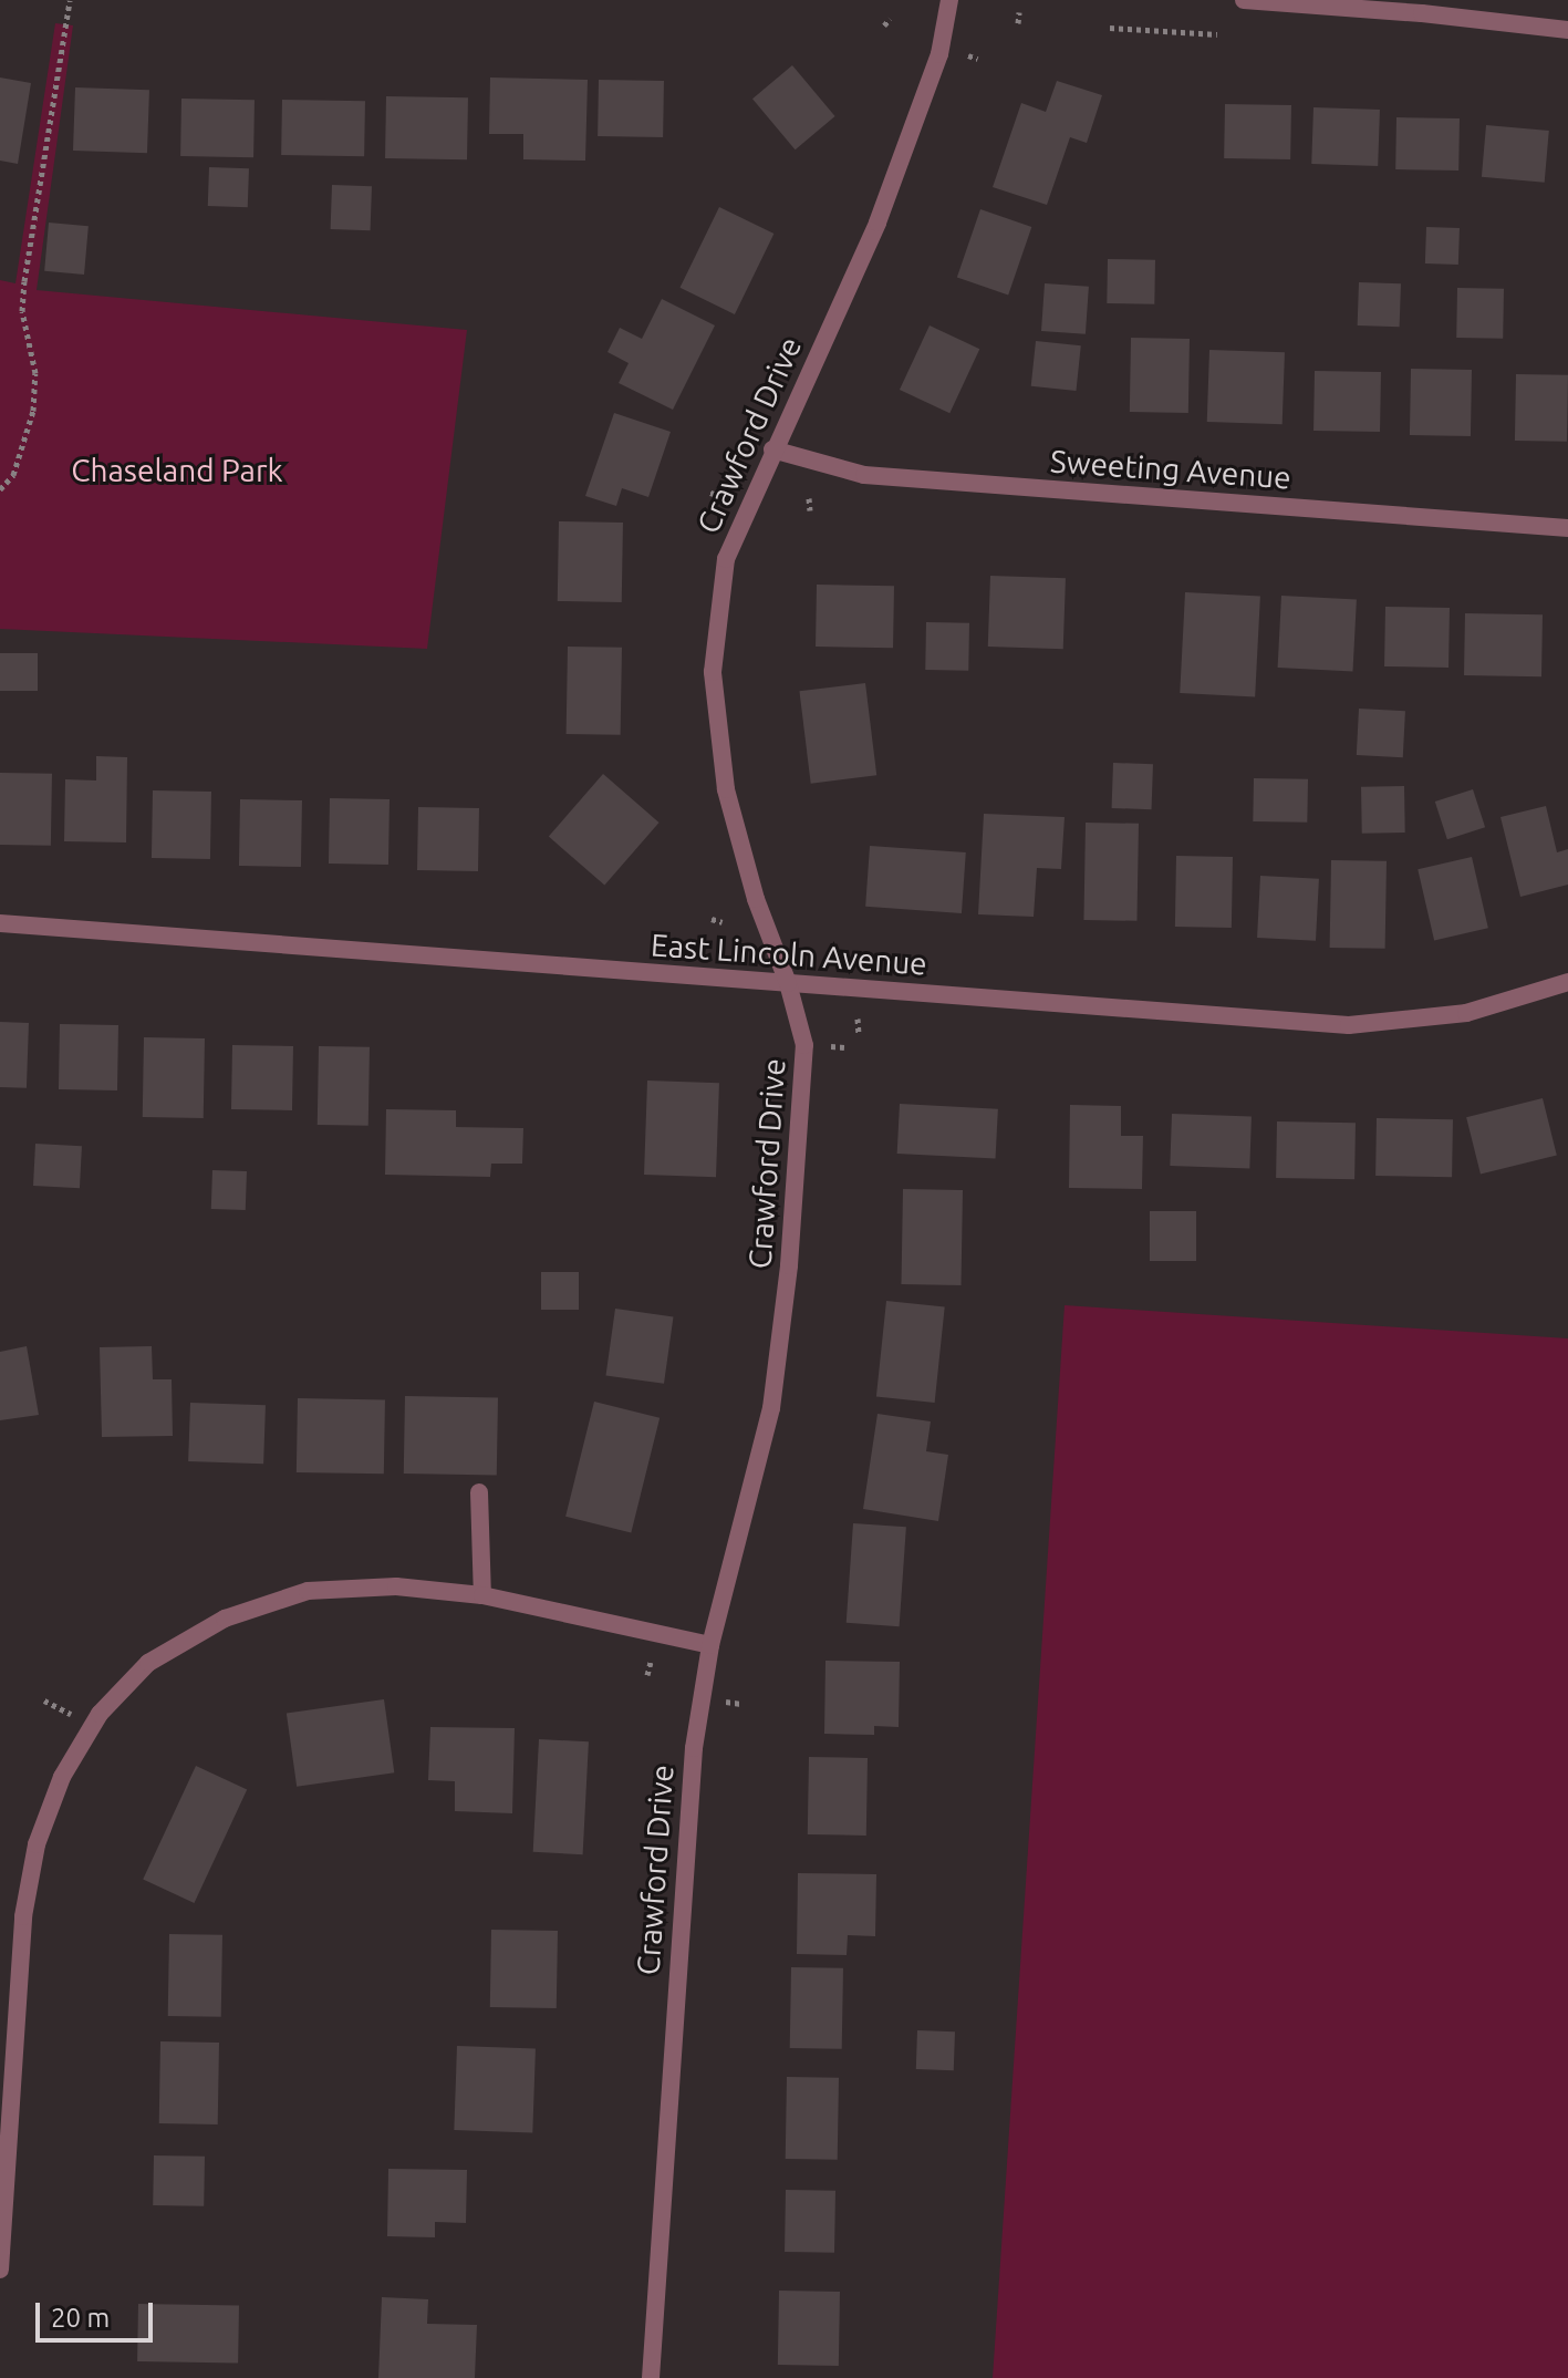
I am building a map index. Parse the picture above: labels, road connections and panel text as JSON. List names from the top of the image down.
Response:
{
  "streets": {
    "street": ["Crawford Drive", "Sweeting Avenue", "East Lincoln Avenue"]
  },
  "crossings": [
    ["Crawford Drive", "Sweeting Avenue"],
    ["Crawford Drive", "East Lincoln Avenue"]
  ],
  "parks": ["Chaseland Park"],
  "scale_bar": "20 m"
}
